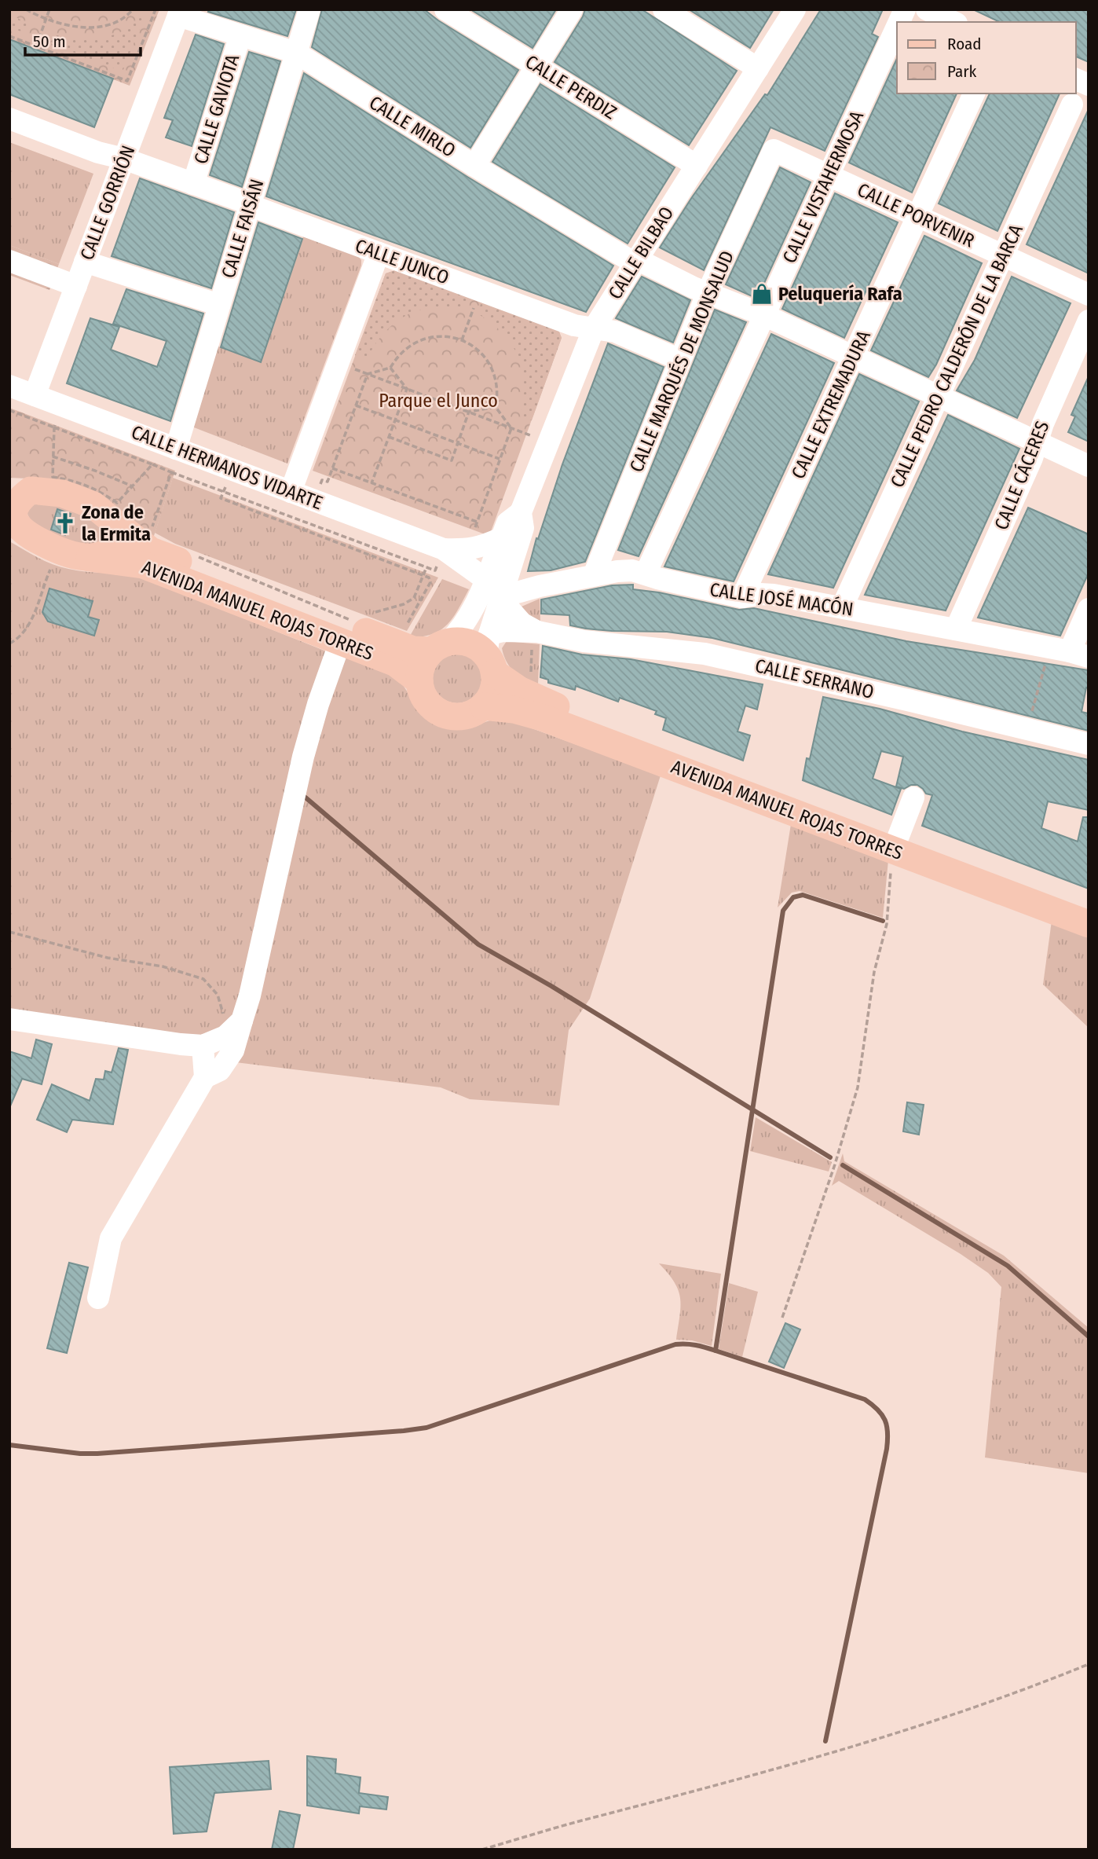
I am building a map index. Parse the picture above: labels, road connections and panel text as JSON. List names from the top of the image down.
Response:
{
  "streets": {
    "main road": ["AVENIDA MANUEL ROJAS TORRES"],
    "street": [
      "CALLE PERDIZ",
      "CALLE GAVIOTA",
      "CALLE MIRLO",
      "CALLE VISTAHERMOSA",
      "CALLE GORRIÓN",
      "CALLE PORVENIR",
      "CALLE FAISÁN",
      "CALLE BILBAO",
      "CALLE JUNCO",
      "CALLE PEDRO CALDERÓN DE LA BARCA",
      "CALLE MARQUÉS DE MONSALUD",
      "CALLE EXTREMADURA",
      "CALLE HERMANOS VIDARTE",
      "CALLE CÁCERES",
      "CALLE JOSÉ MACÓN",
      "CALLE SERRANO"
    ]
  },
  "crossings": [
    ["CALLE PERDIZ", "CALLE BILBAO"],
    ["CALLE GAVIOTA", "CALLE MIRLO"],
    ["CALLE GAVIOTA", "CALLE JUNCO"],
    ["CALLE MIRLO", "CALLE VISTAHERMOSA"],
    ["CALLE MIRLO", "CALLE GORRIÓN"],
    ["CALLE MIRLO", "CALLE FAISÁN"],
    ["CALLE MIRLO", "CALLE BILBAO"],
    ["CALLE MIRLO", "CALLE PEDRO CALDERÓN DE LA BARCA"],
    ["CALLE MIRLO", "CALLE MARQUÉS DE MONSALUD"],
    ["CALLE MIRLO", "CALLE EXTREMADURA"],
    ["CALLE MIRLO", "CALLE CÁCERES"],
    ["CALLE VISTAHERMOSA", "CALLE PORVENIR"],
    ["CALLE VISTAHERMOSA", "CALLE JOSÉ MACÓN"],
    ["CALLE GORRIÓN", "CALLE JUNCO"],
    ["CALLE GORRIÓN", "CALLE HERMANOS VIDARTE"],
    ["CALLE PORVENIR", "CALLE PEDRO CALDERÓN DE LA BARCA"],
    ["CALLE PORVENIR", "CALLE MARQUÉS DE MONSALUD"],
    ["CALLE PORVENIR", "CALLE EXTREMADURA"],
    ["CALLE FAISÁN", "CALLE JUNCO"],
    ["CALLE FAISÁN", "CALLE HERMANOS VIDARTE"],
    ["CALLE BILBAO", "CALLE JUNCO"],
    ["CALLE BILBAO", "CALLE HERMANOS VIDARTE"],
    ["CALLE BILBAO", "CALLE JOSÉ MACÓN"],
    ["CALLE BILBAO", "AVENIDA MANUEL ROJAS TORRES"],
    ["CALLE BILBAO", "CALLE SERRANO"],
    ["CALLE JUNCO", "CALLE MARQUÉS DE MONSALUD"],
    ["CALLE PEDRO CALDERÓN DE LA BARCA", "CALLE JOSÉ MACÓN"],
    ["CALLE MARQUÉS DE MONSALUD", "CALLE JOSÉ MACÓN"],
    ["CALLE EXTREMADURA", "CALLE JOSÉ MACÓN"],
    ["CALLE HERMANOS VIDARTE", "CALLE JOSÉ MACÓN"],
    ["CALLE CÁCERES", "CALLE JOSÉ MACÓN"],
    ["CALLE JOSÉ MACÓN", "CALLE SERRANO"],
    ["AVENIDA MANUEL ROJAS TORRES", "CALLE SERRANO"]
  ],
  "parks": ["Parque el Junco"],
  "places": {
    "shop": ["Peluquería Rafa"],
    "church": ["Zona de la Ermita"]
  },
  "legend": ["Road", "Park"],
  "scale_bar": "50 m"
}
